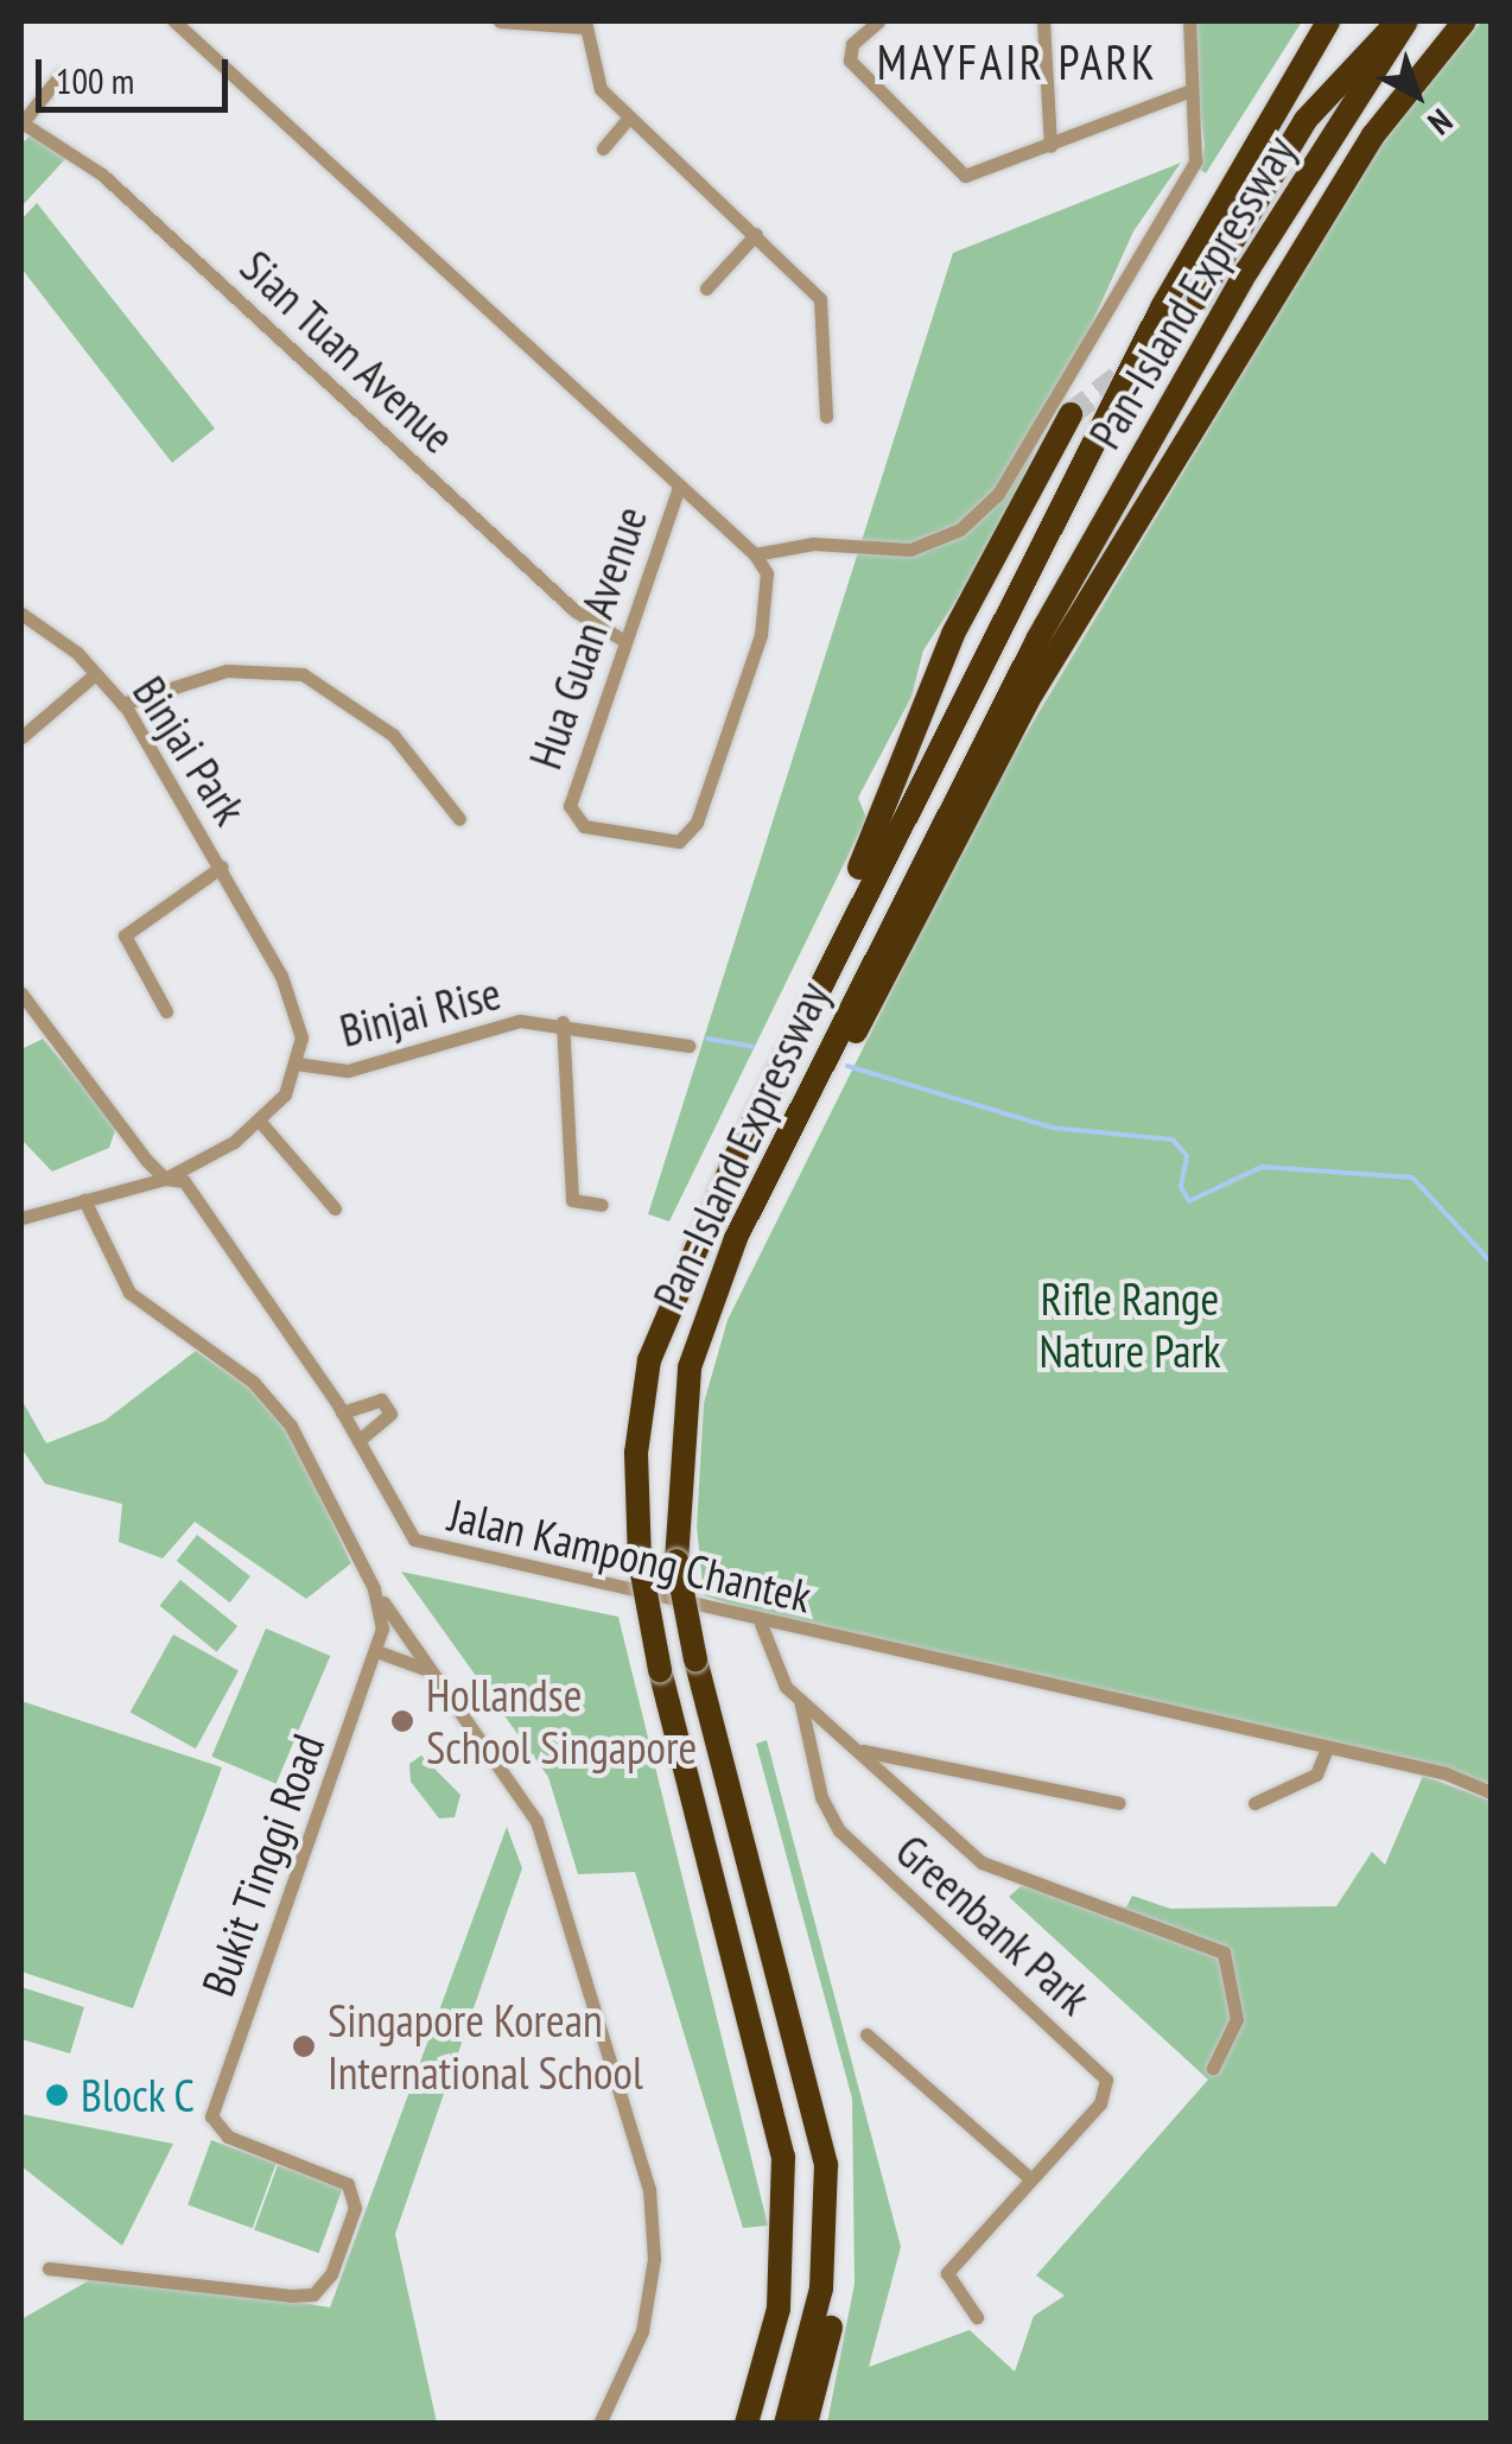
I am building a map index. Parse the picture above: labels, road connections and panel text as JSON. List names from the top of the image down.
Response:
{
  "streets": {
    "highway": ["Pan-Island Expressway"],
    "street": [
      "Sian Tuan Avenue",
      "Hua Guan Avenue",
      "Binjai Park",
      "Binjai Rise",
      "Jalan Kampong Chantek",
      "Bukit Tinggi Road",
      "Greenbank Park"
    ]
  },
  "crossings": [
    ["Sian Tuan Avenue", "Hua Guan Avenue"],
    ["Binjai Park", "Binjai Rise"]
  ],
  "districts": ["MAYFAIR PARK"],
  "parks": ["Rifle Range Nature Park"],
  "places": ["Hollandse School Singapore", "Singapore Korean International School", "Block C"],
  "scale_bar": "100 m",
  "north": "bottom right"
}
